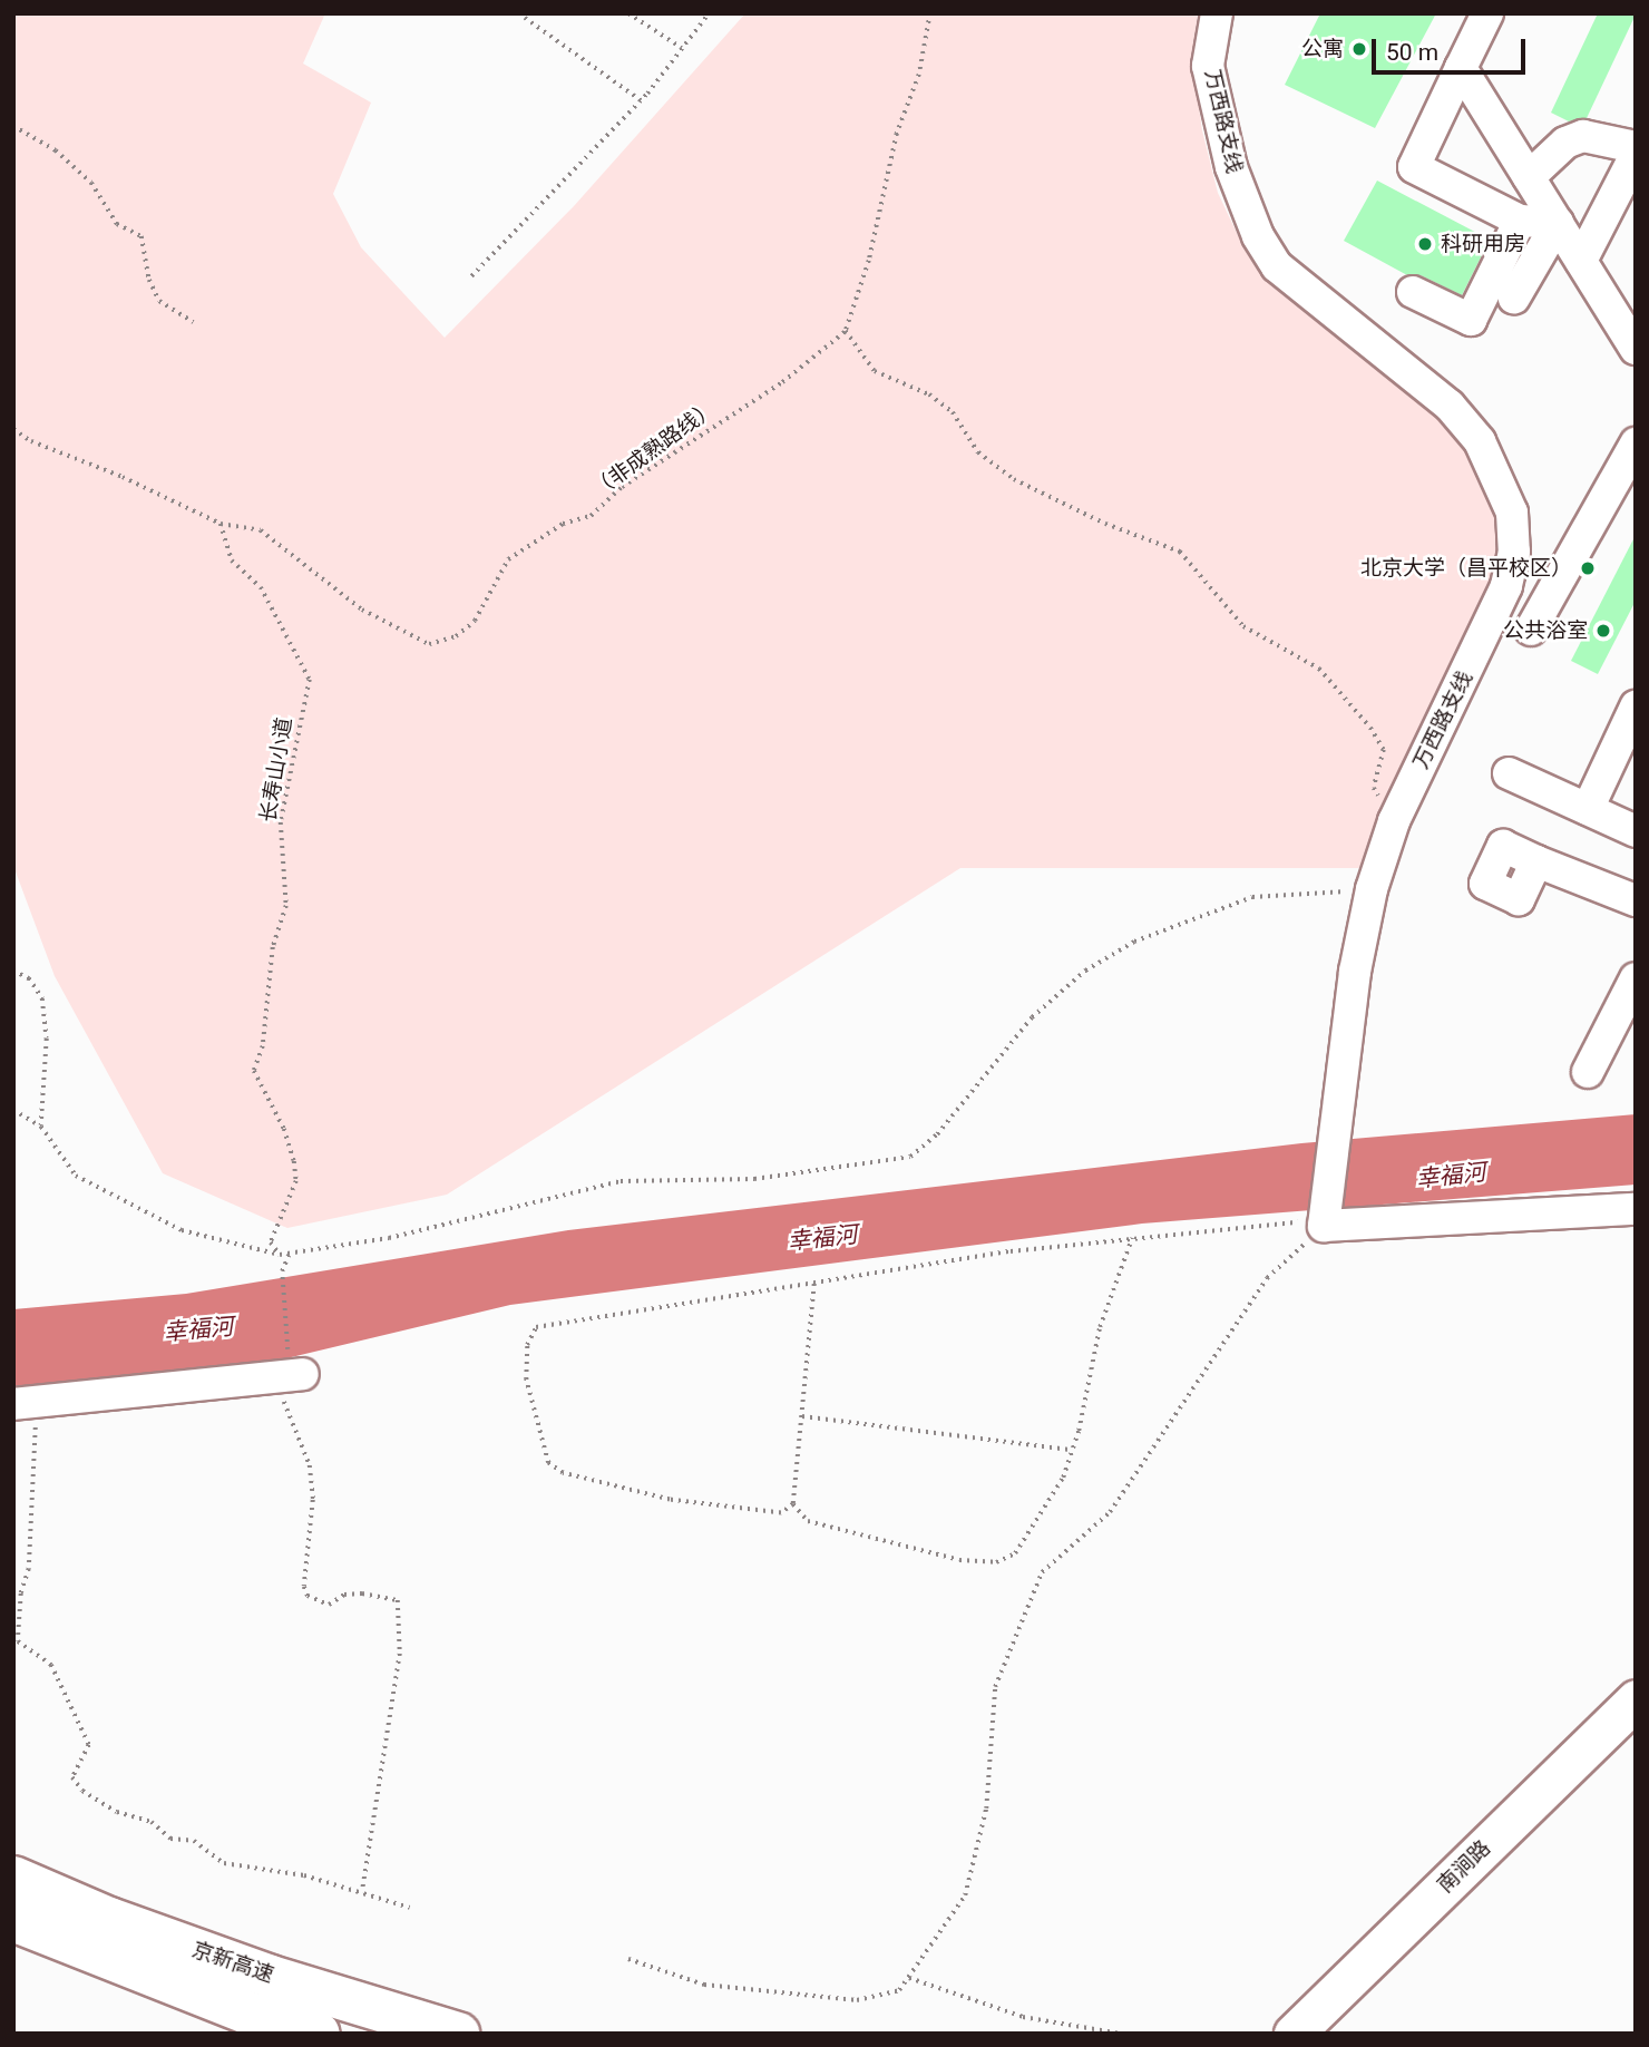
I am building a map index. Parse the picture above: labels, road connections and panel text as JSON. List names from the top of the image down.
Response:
{
  "streets": {
    "highway": ["京新高速"],
    "main road": ["南涧路"],
    "street": ["万西路支线"],
    "path": ["（非成熟路线）", "长寿山小道"]
  },
  "crossings": [
    ["（非成熟路线）", "长寿山小道"]
  ],
  "water": ["幸福河"],
  "places": [
    "公寓",
    "科研用房",
    "北京大学（昌平校区）",
    "公共浴室"
  ],
  "scale_bar": "50 m"
}
